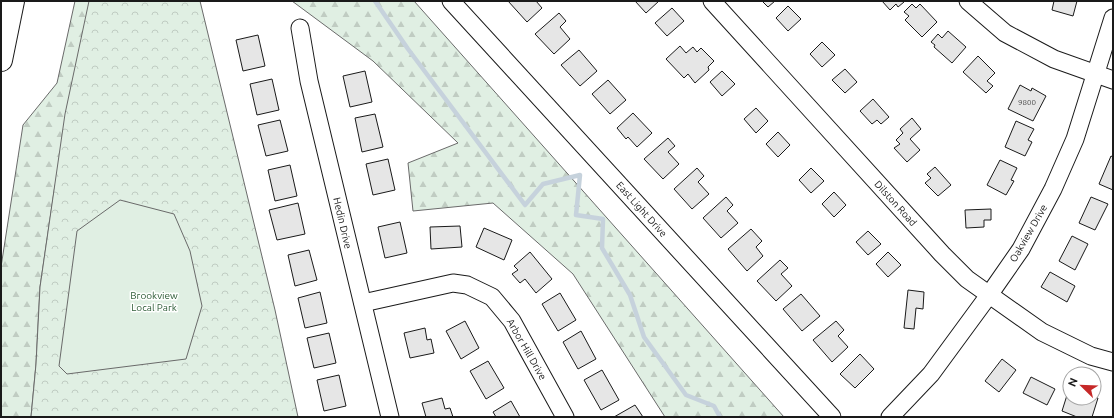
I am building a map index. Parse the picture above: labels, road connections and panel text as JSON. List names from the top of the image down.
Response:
{
  "streets": {
    "street": [
      "Dilston Road",
      "East Light Drive",
      "Hedin Drive",
      "Oakview Drive",
      "Arbor Hill Drive"
    ]
  },
  "crossings": [
    ["Dilston Road", "Oakview Drive"],
    ["Hedin Drive", "Arbor Hill Drive"]
  ],
  "parks": ["Brookview Local Park"],
  "house_numbers": ["9800"],
  "north": "top left"
}
